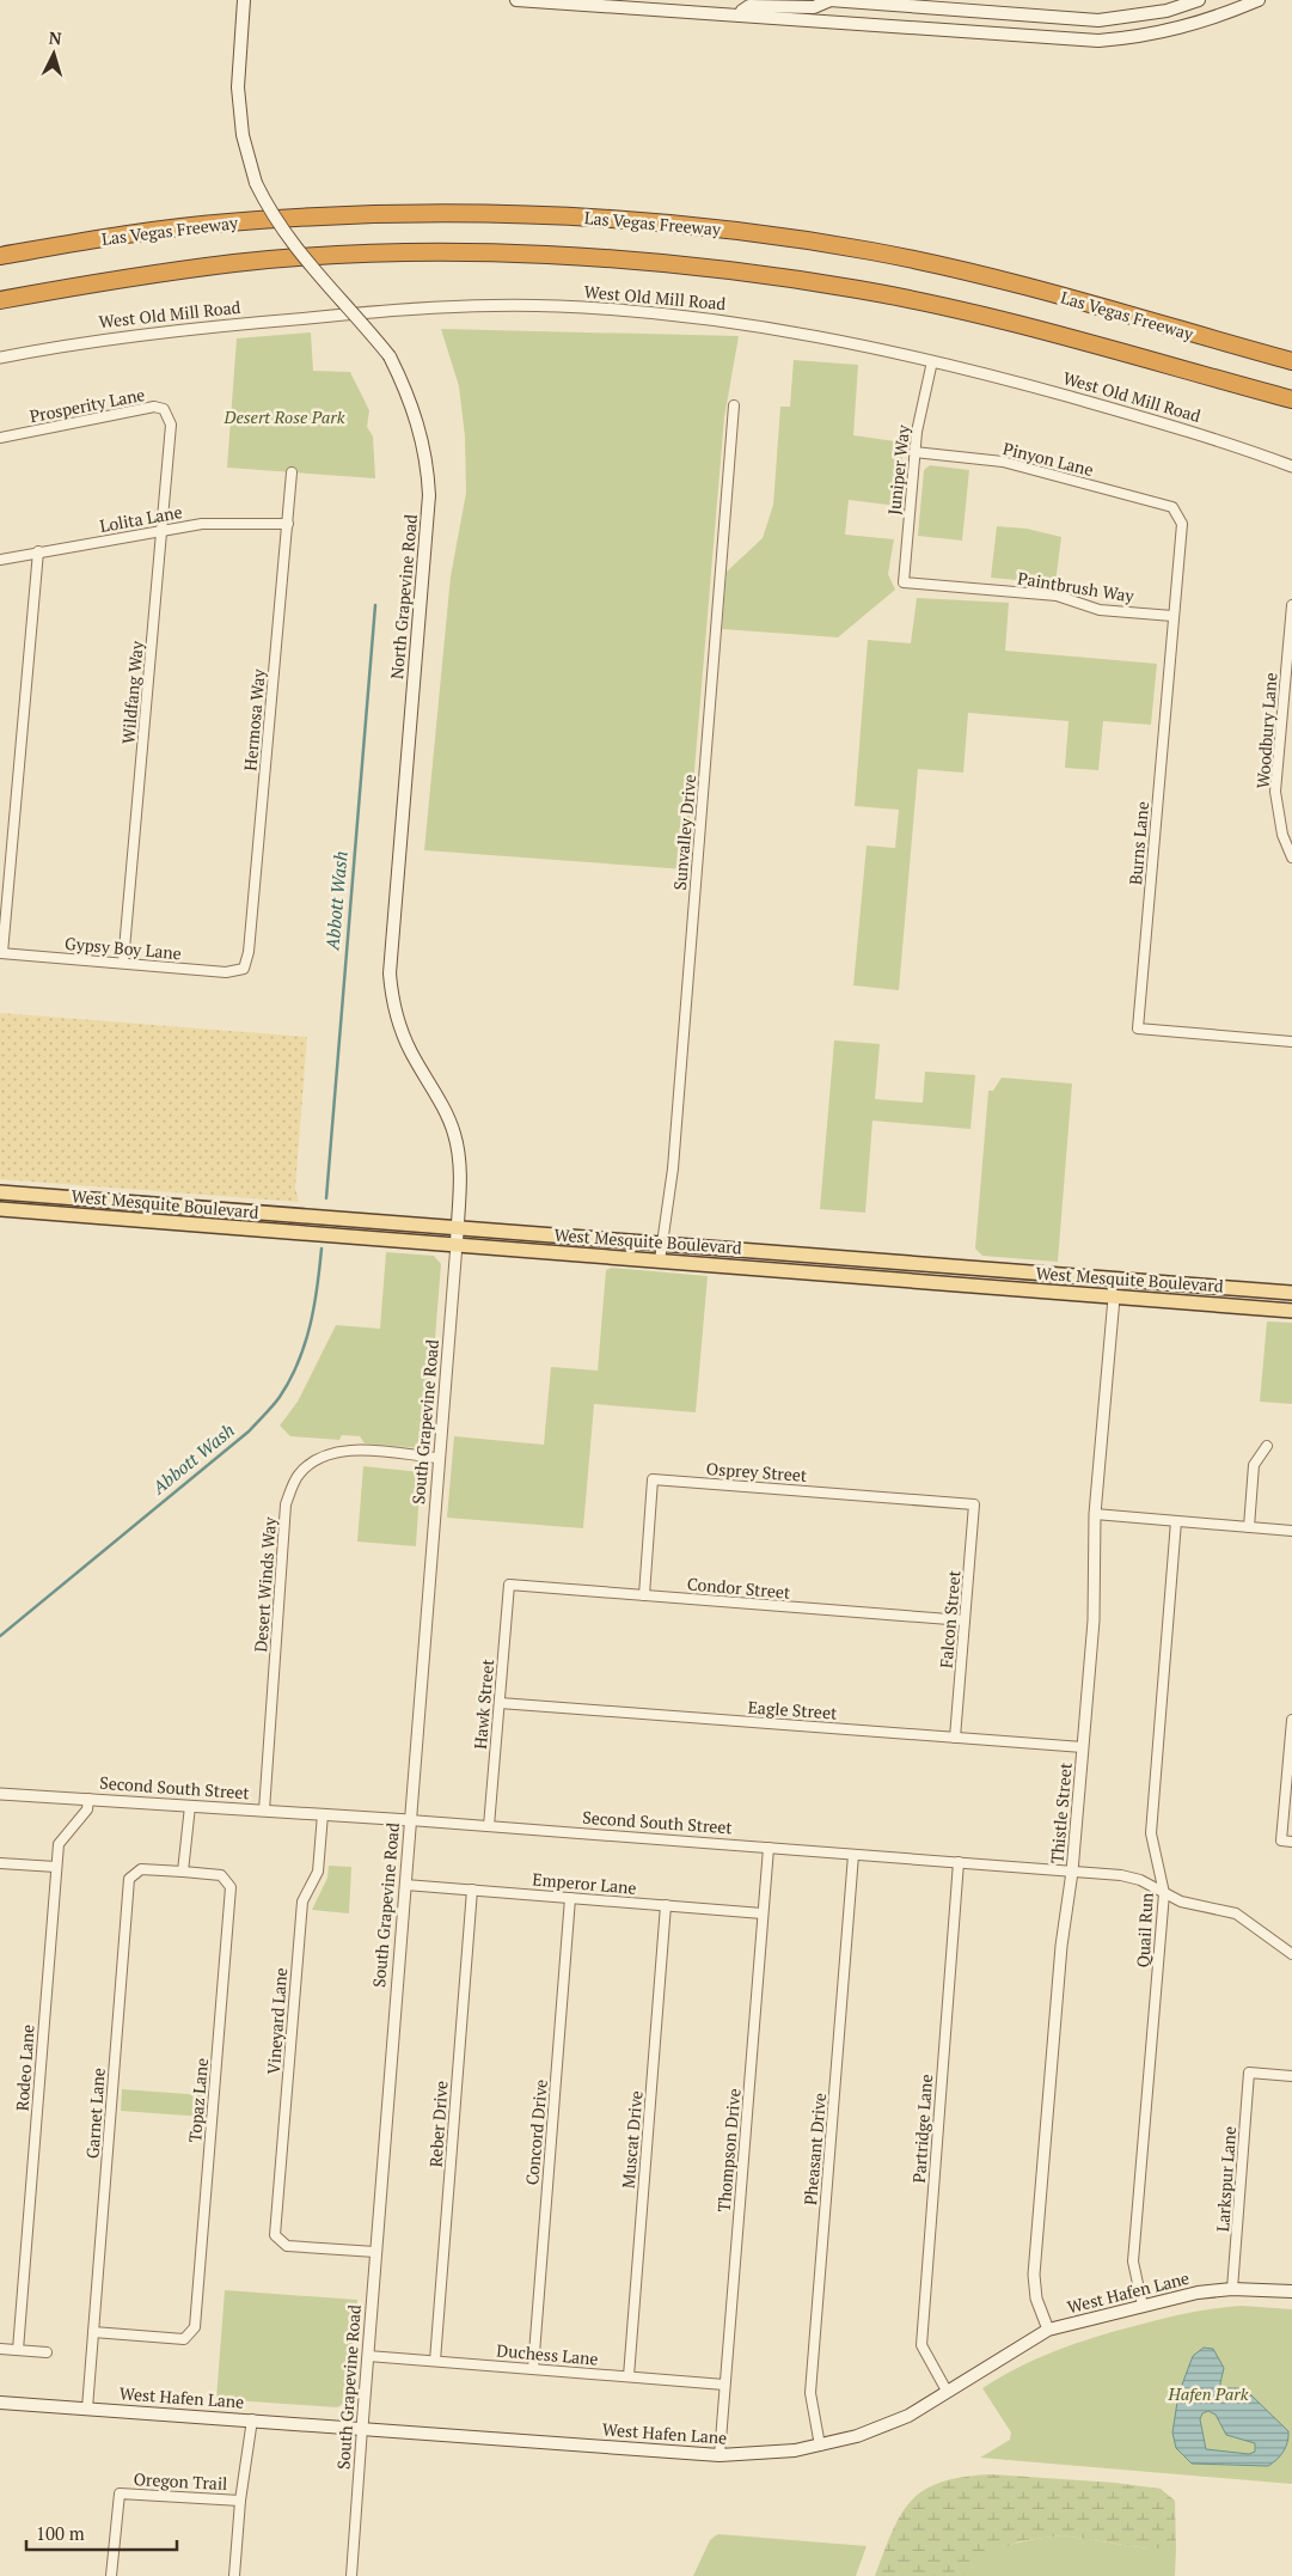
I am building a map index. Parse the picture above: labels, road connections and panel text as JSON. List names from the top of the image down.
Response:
{
  "streets": {
    "highway": ["Las Vegas Freeway"],
    "main road": ["North Grapevine Road", "West Mesquite Boulevard", "West Hafen Lane"],
    "street": [
      "West Old Mill Road",
      "Prosperity Lane",
      "Pinyon Lane",
      "Juniper Way",
      "Lolita Lane",
      "Paintbrush Way",
      "Wildfang Way",
      "Hermosa Way",
      "Woodbury Lane",
      "Sunvalley Drive",
      "Burns Lane",
      "Gypsy Boy Lane",
      "South Grapevine Road",
      "Osprey Street",
      "Desert Winds Way",
      "Condor Street",
      "Falcon Street",
      "Hawk Street",
      "Eagle Street",
      "Second South Street",
      "Thistle Street",
      "Emperor Lane",
      "Quail Run",
      "Vineyard Lane",
      "Rodeo Lane",
      "Topaz Lane",
      "Garnet Lane",
      "Reber Drive",
      "Partridge Lane",
      "Concord Drive",
      "Muscat Drive",
      "Pheasant Drive",
      "Thompson Drive",
      "Larkspur Lane",
      "Duchess Lane",
      "Oregon Trail"
    ]
  },
  "crossings": [
    ["West Old Mill Road", "Juniper Way"],
    ["Prosperity Lane", "Wildfang Way"],
    ["Pinyon Lane", "Juniper Way"],
    ["Pinyon Lane", "Burns Lane"],
    ["Juniper Way", "Paintbrush Way"],
    ["Lolita Lane", "Wildfang Way"],
    ["Lolita Lane", "Hermosa Way"],
    ["Paintbrush Way", "Burns Lane"],
    ["North Grapevine Road", "West Mesquite Boulevard"],
    ["North Grapevine Road", "South Grapevine Road"],
    ["Wildfang Way", "Gypsy Boy Lane"],
    ["Hermosa Way", "Gypsy Boy Lane"],
    ["Sunvalley Drive", "West Mesquite Boulevard"],
    ["West Mesquite Boulevard", "South Grapevine Road"],
    ["West Mesquite Boulevard", "Thistle Street"],
    ["South Grapevine Road", "Desert Winds Way"],
    ["South Grapevine Road", "Second South Street"],
    ["South Grapevine Road", "Emperor Lane"],
    ["South Grapevine Road", "Vineyard Lane"],
    ["South Grapevine Road", "West Hafen Lane"],
    ["South Grapevine Road", "Duchess Lane"],
    ["Osprey Street", "Condor Street"],
    ["Osprey Street", "Falcon Street"],
    ["Desert Winds Way", "Second South Street"],
    ["Condor Street", "Falcon Street"],
    ["Condor Street", "Hawk Street"],
    ["Falcon Street", "Eagle Street"],
    ["Hawk Street", "Eagle Street"],
    ["Hawk Street", "Second South Street"],
    ["Eagle Street", "Thistle Street"],
    ["Second South Street", "Thistle Street"],
    ["Second South Street", "Quail Run"],
    ["Second South Street", "Vineyard Lane"],
    ["Second South Street", "Rodeo Lane"],
    ["Second South Street", "Partridge Lane"],
    ["Second South Street", "Pheasant Drive"],
    ["Second South Street", "Thompson Drive"],
    ["Thistle Street", "West Hafen Lane"],
    ["Emperor Lane", "Reber Drive"],
    ["Emperor Lane", "Concord Drive"],
    ["Emperor Lane", "Muscat Drive"],
    ["Emperor Lane", "Thompson Drive"],
    ["Quail Run", "West Hafen Lane"],
    ["Topaz Lane", "Garnet Lane"],
    ["Garnet Lane", "West Hafen Lane"],
    ["Reber Drive", "Duchess Lane"],
    ["Partridge Lane", "West Hafen Lane"],
    ["Concord Drive", "Duchess Lane"],
    ["Muscat Drive", "Duchess Lane"],
    ["Pheasant Drive", "West Hafen Lane"],
    ["Thompson Drive", "West Hafen Lane"],
    ["Thompson Drive", "Duchess Lane"],
    ["Larkspur Lane", "West Hafen Lane"]
  ],
  "water": ["Abbott Wash"],
  "parks": ["Desert Rose Park", "Hafen Park"],
  "scale_bar": "100 m",
  "north": "top"
}
